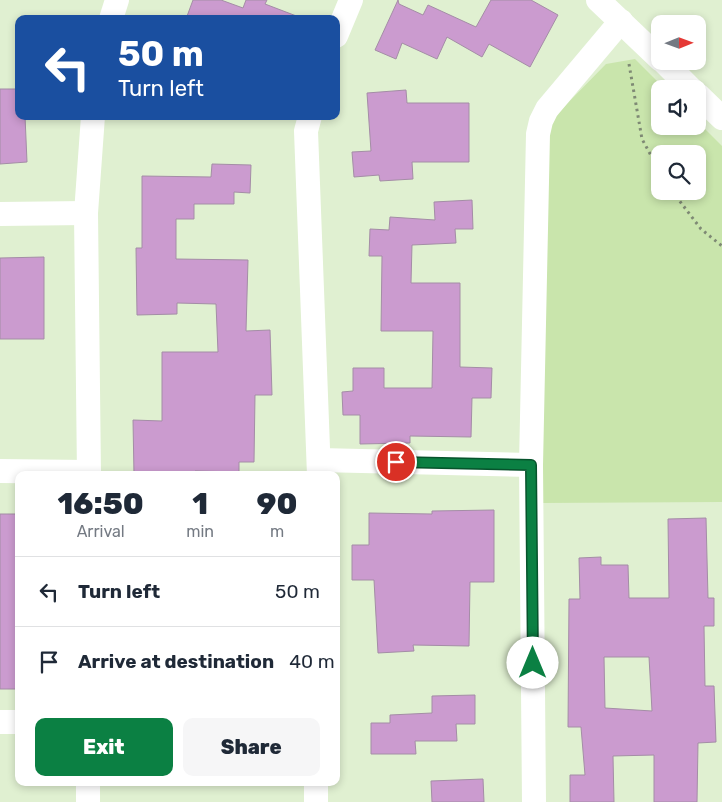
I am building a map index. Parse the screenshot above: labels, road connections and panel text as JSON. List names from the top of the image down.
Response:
{
  "north": "right",
  "page": {
    "turn": ["50 m", "Turn left"],
    "eta": [
      "16:50",
      "Arrival",
      "1",
      "min",
      "90",
      "m"
    ],
    "list": [
      {
        "name": "Turn left",
        "value": "50 m"
      },
      {
        "name": "Arrive at destination",
        "value": "40 m"
      }
    ],
    "buttons": ["Exit", "Share"]
  }
}
